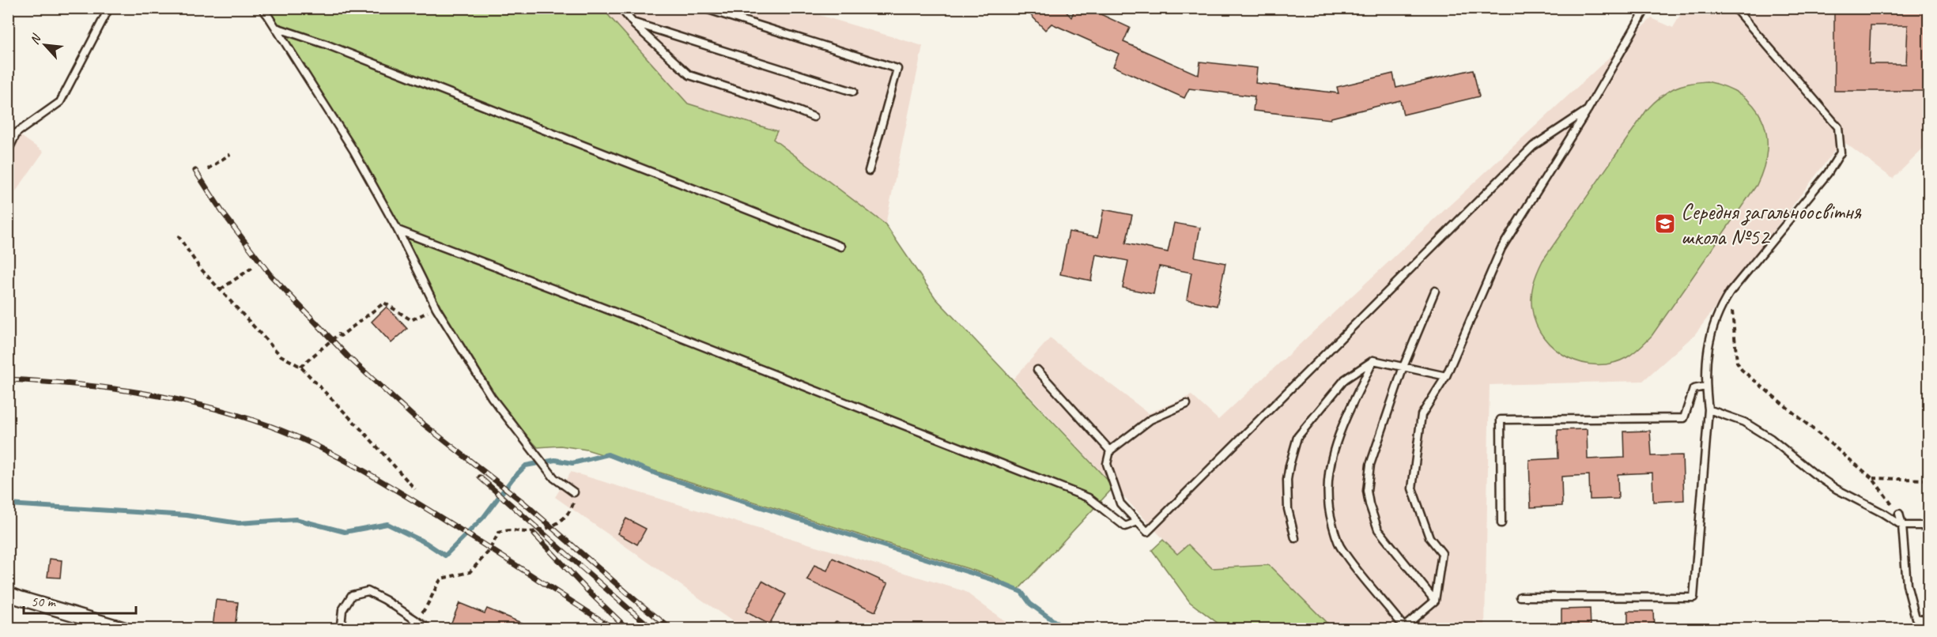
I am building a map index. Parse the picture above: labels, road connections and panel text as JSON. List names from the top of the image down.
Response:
{
  "places": {
    "school or university": ["Середня загальноосвітня школа №52"]
  },
  "scale_bar": "50 m",
  "north": "top left"
}
